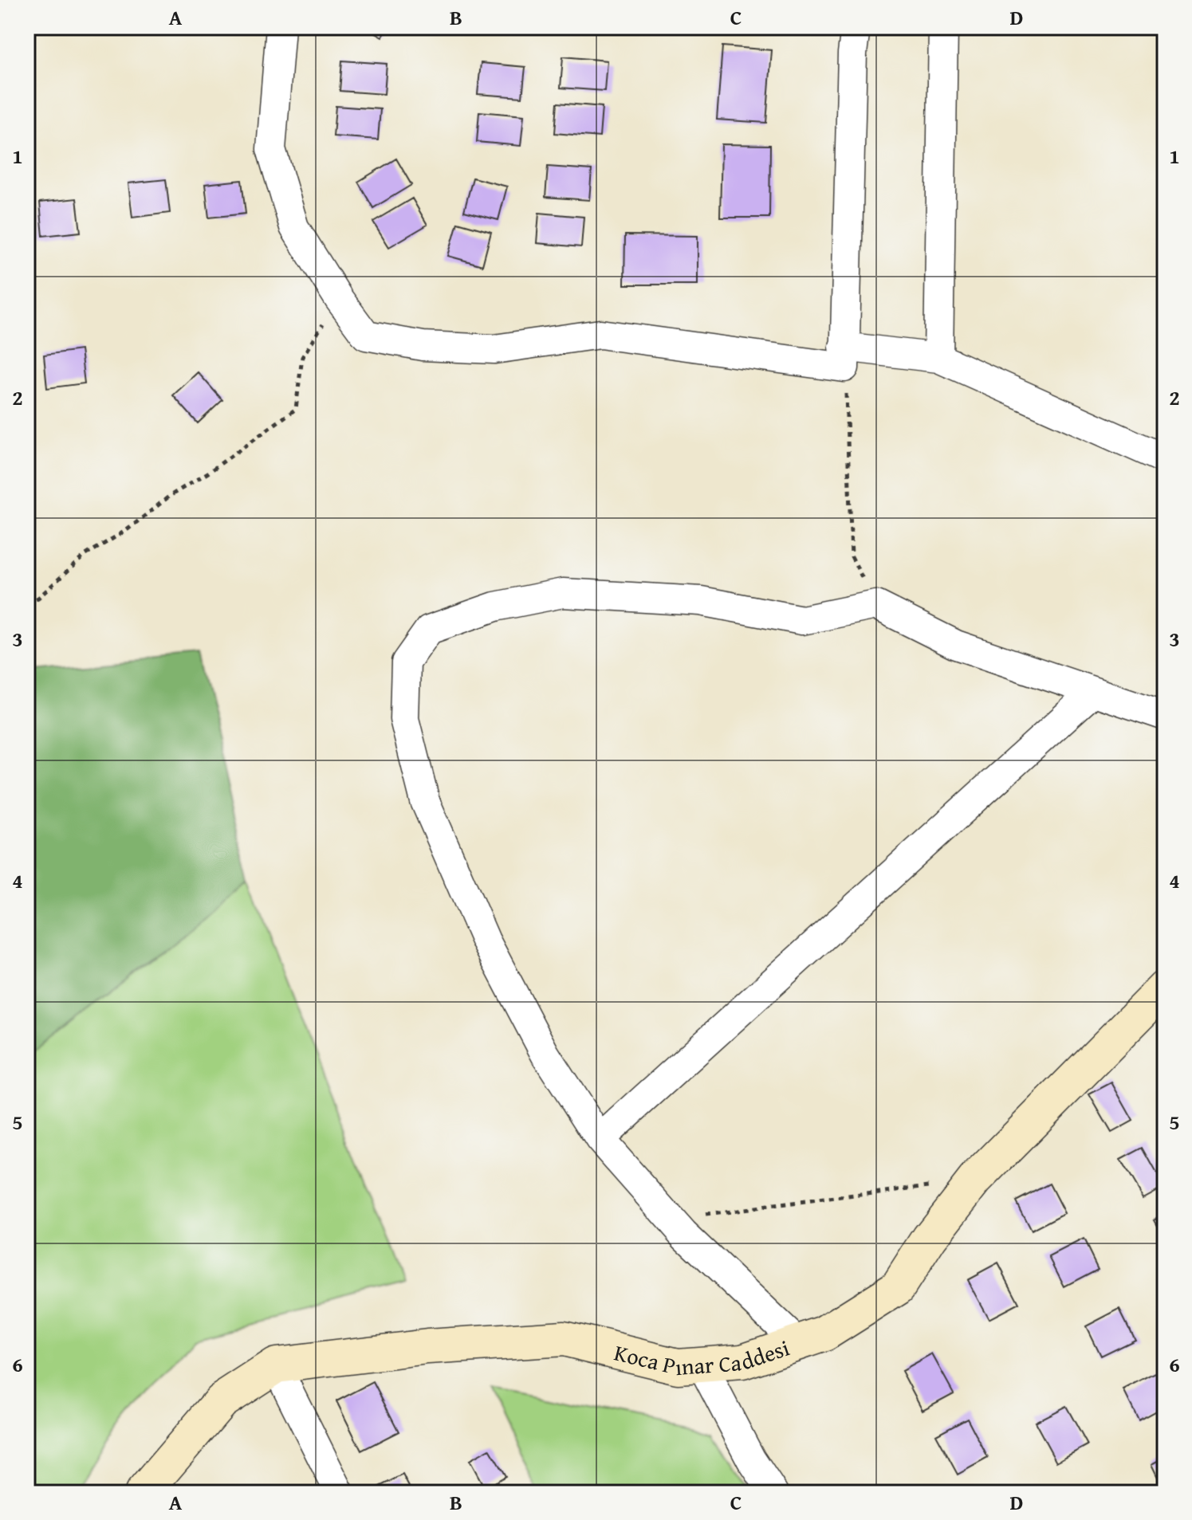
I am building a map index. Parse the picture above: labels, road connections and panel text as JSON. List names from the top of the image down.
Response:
{
  "streets": {
    "street": ["Koca Pınar Caddesi"]
  },
  "grid": {
    "columns": [
      "A",
      "B",
      "C",
      "D"
    ],
    "rows": [
      "1",
      "2",
      "3",
      "4",
      "5",
      "6"
    ]
  }
}
